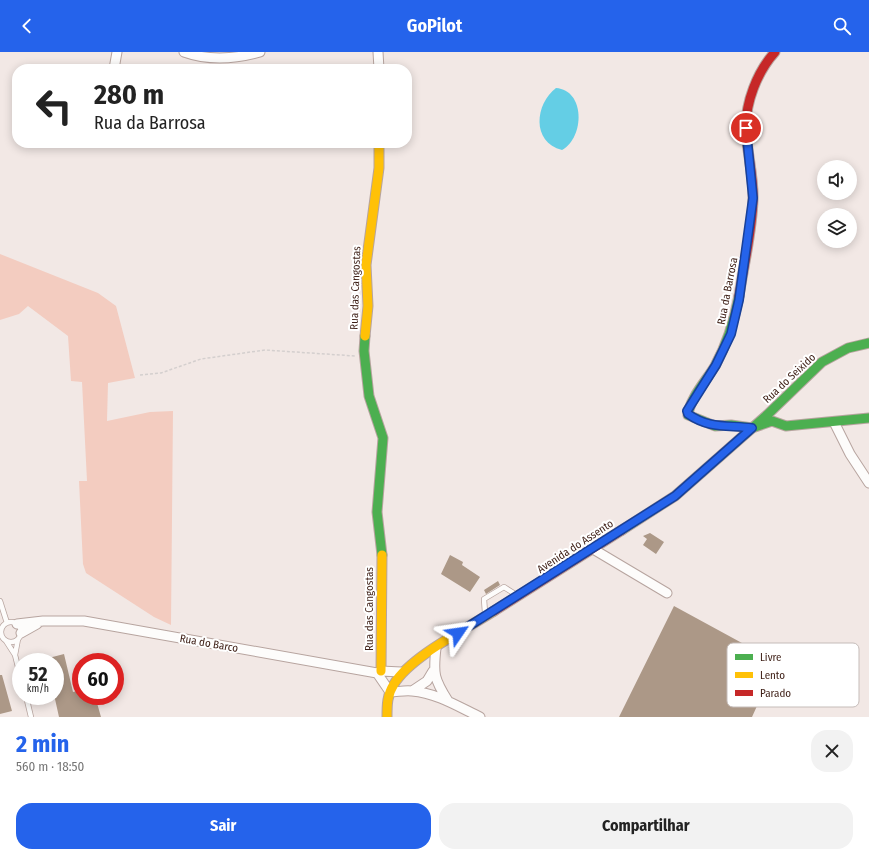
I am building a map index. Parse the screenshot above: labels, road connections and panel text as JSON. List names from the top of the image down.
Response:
{
  "streets": {
    "street": [
      "Rua das Cangostas",
      "Rua da Barrosa",
      "Rua do Seixido",
      "Avenida do Assento",
      "Rua do Barco"
    ]
  },
  "crossings": [
    ["Rua das Cangostas", "Rua do Barco"],
    ["Rua da Barrosa", "Rua do Seixido"],
    ["Rua da Barrosa", "Avenida do Assento"],
    ["Rua do Seixido", "Avenida do Assento"],
    ["Avenida do Assento", "Rua do Barco"]
  ],
  "legend": ["Livre", "Lento", "Parado"],
  "page": {
    "header": "GoPilot",
    "turn": ["280 m", "Rua da Barrosa"],
    "speed": "52 km/h",
    "limit": "60",
    "heading": ["2 min", "560 m · 18:50"],
    "buttons": ["Sair", "Compartilhar"]
  }
}
